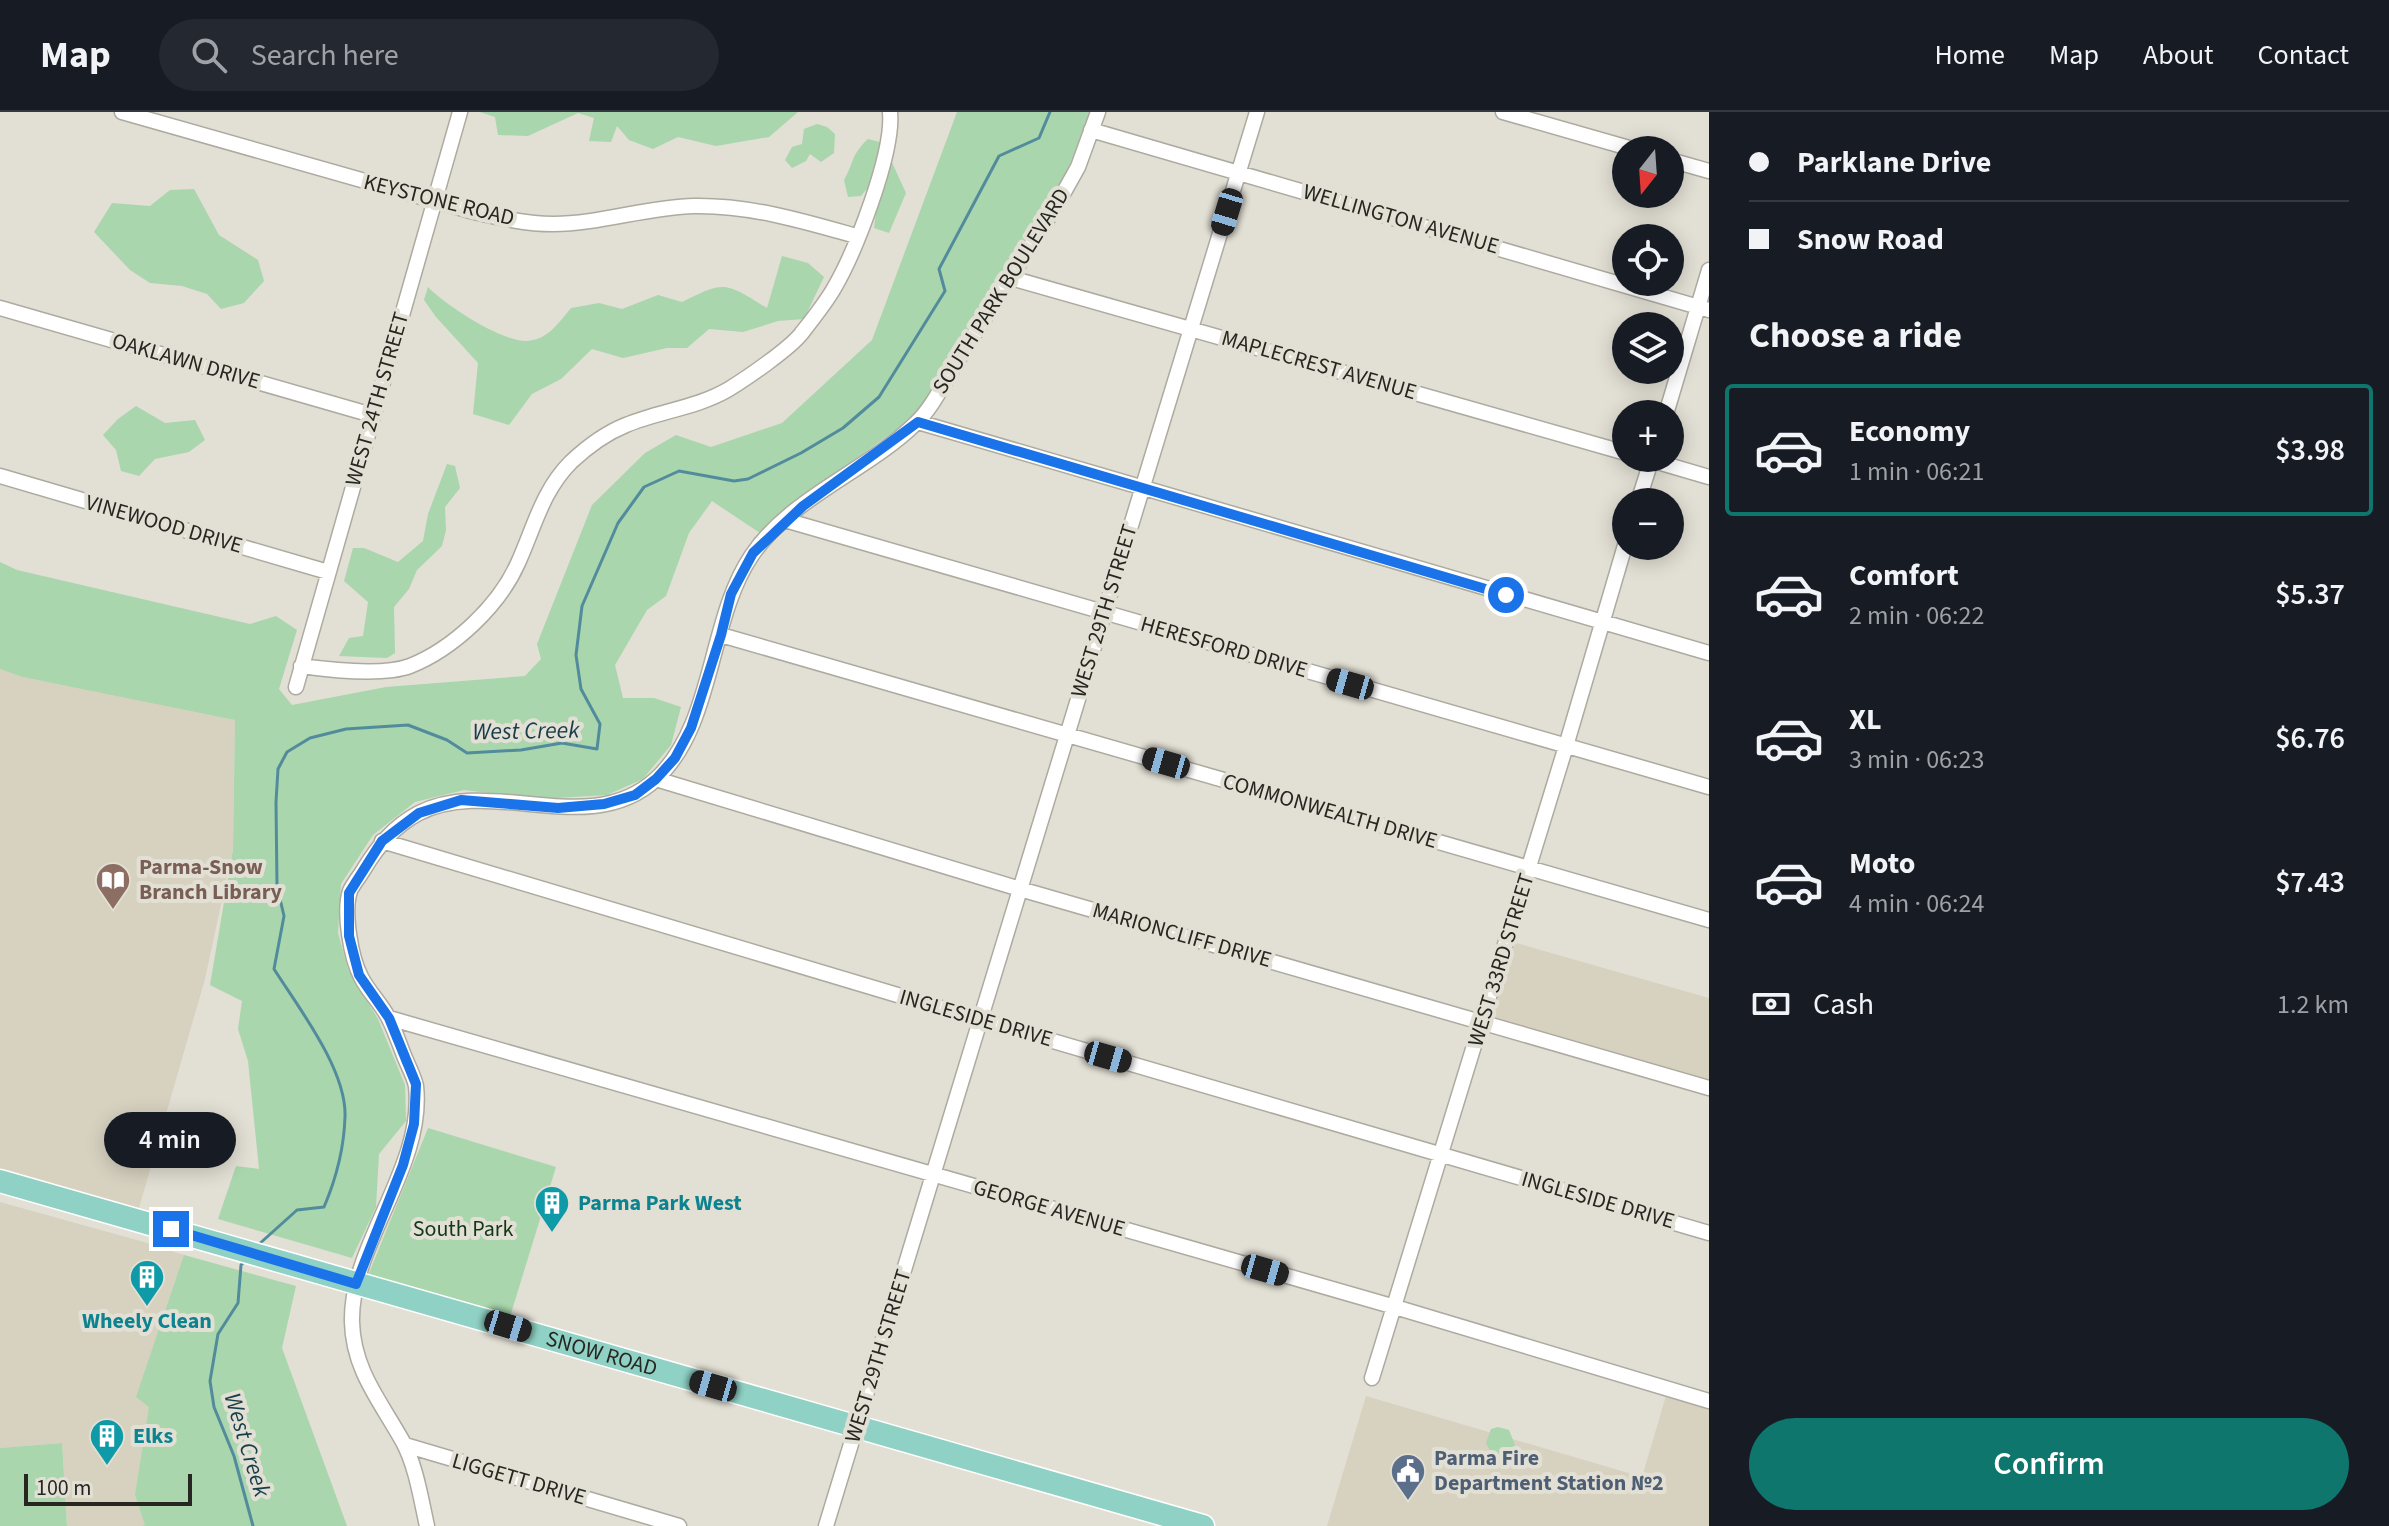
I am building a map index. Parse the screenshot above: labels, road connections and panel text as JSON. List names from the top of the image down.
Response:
{
  "streets": {
    "main road": ["SNOW ROAD"],
    "street": [
      "KEYSTONE ROAD",
      "WELLINGTON AVENUE",
      "SOUTH PARK BOULEVARD",
      "OAKLAWN DRIVE",
      "MAPLECREST AVENUE",
      "WEST 24TH STREET",
      "VINEWOOD DRIVE",
      "WEST 29TH STREET",
      "HERESFORD DRIVE",
      "COMMONWEALTH DRIVE",
      "MARIONCLIFF DRIVE",
      "WEST 33RD STREET",
      "INGLESIDE DRIVE",
      "GEORGE AVENUE",
      "LIGGETT DRIVE"
    ]
  },
  "crossings": [
    ["KEYSTONE ROAD", "WEST 24TH STREET"],
    ["WELLINGTON AVENUE", "SOUTH PARK BOULEVARD"],
    ["WELLINGTON AVENUE", "WEST 29TH STREET"],
    ["SOUTH PARK BOULEVARD", "MAPLECREST AVENUE"],
    ["SOUTH PARK BOULEVARD", "HERESFORD DRIVE"],
    ["SOUTH PARK BOULEVARD", "COMMONWEALTH DRIVE"],
    ["SOUTH PARK BOULEVARD", "MARIONCLIFF DRIVE"],
    ["SOUTH PARK BOULEVARD", "INGLESIDE DRIVE"],
    ["SOUTH PARK BOULEVARD", "GEORGE AVENUE"],
    ["SOUTH PARK BOULEVARD", "SNOW ROAD"],
    ["SOUTH PARK BOULEVARD", "LIGGETT DRIVE"],
    ["OAKLAWN DRIVE", "WEST 24TH STREET"],
    ["MAPLECREST AVENUE", "WEST 29TH STREET"],
    ["WEST 24TH STREET", "VINEWOOD DRIVE"],
    ["WEST 29TH STREET", "HERESFORD DRIVE"],
    ["WEST 29TH STREET", "COMMONWEALTH DRIVE"],
    ["WEST 29TH STREET", "MARIONCLIFF DRIVE"],
    ["WEST 29TH STREET", "INGLESIDE DRIVE"],
    ["WEST 29TH STREET", "GEORGE AVENUE"],
    ["WEST 29TH STREET", "SNOW ROAD"],
    ["HERESFORD DRIVE", "WEST 33RD STREET"],
    ["COMMONWEALTH DRIVE", "WEST 33RD STREET"],
    ["MARIONCLIFF DRIVE", "WEST 33RD STREET"],
    ["WEST 33RD STREET", "INGLESIDE DRIVE"],
    ["WEST 33RD STREET", "GEORGE AVENUE"]
  ],
  "water": ["West Creek"],
  "parks": ["South Park"],
  "places": {
    "library": ["Parma-Snow Branch Library"],
    "building": ["Parma Park West", "Wheely Clean", "Elks"],
    "public building": ["Parma Fire Department Station №2"]
  },
  "scale_bar": "100 m",
  "north": "bottom",
  "page": {
    "header": "Map",
    "search": "Search here",
    "nav": [
      "Home",
      "Map",
      "About",
      "Contact"
    ],
    "banner": ["Parklane Drive", "Snow Road"],
    "map_buttons": ["+", "−"],
    "heading": "Choose a ride",
    "list": [
      {
        "name": "Economy",
        "note": "1 min · 06:21",
        "value": "$3.98"
      },
      {
        "name": "Comfort",
        "note": "2 min · 06:22",
        "value": "$5.37"
      },
      {
        "name": "XL",
        "note": "3 min · 06:23",
        "value": "$6.76"
      },
      {
        "name": "Moto",
        "note": "4 min · 06:24",
        "value": "$7.43"
      }
    ],
    "pay": ["Cash", "1.2 km"],
    "bubble": "4 min",
    "buttons": "Confirm",
    "scale": "100 m"
  }
}
